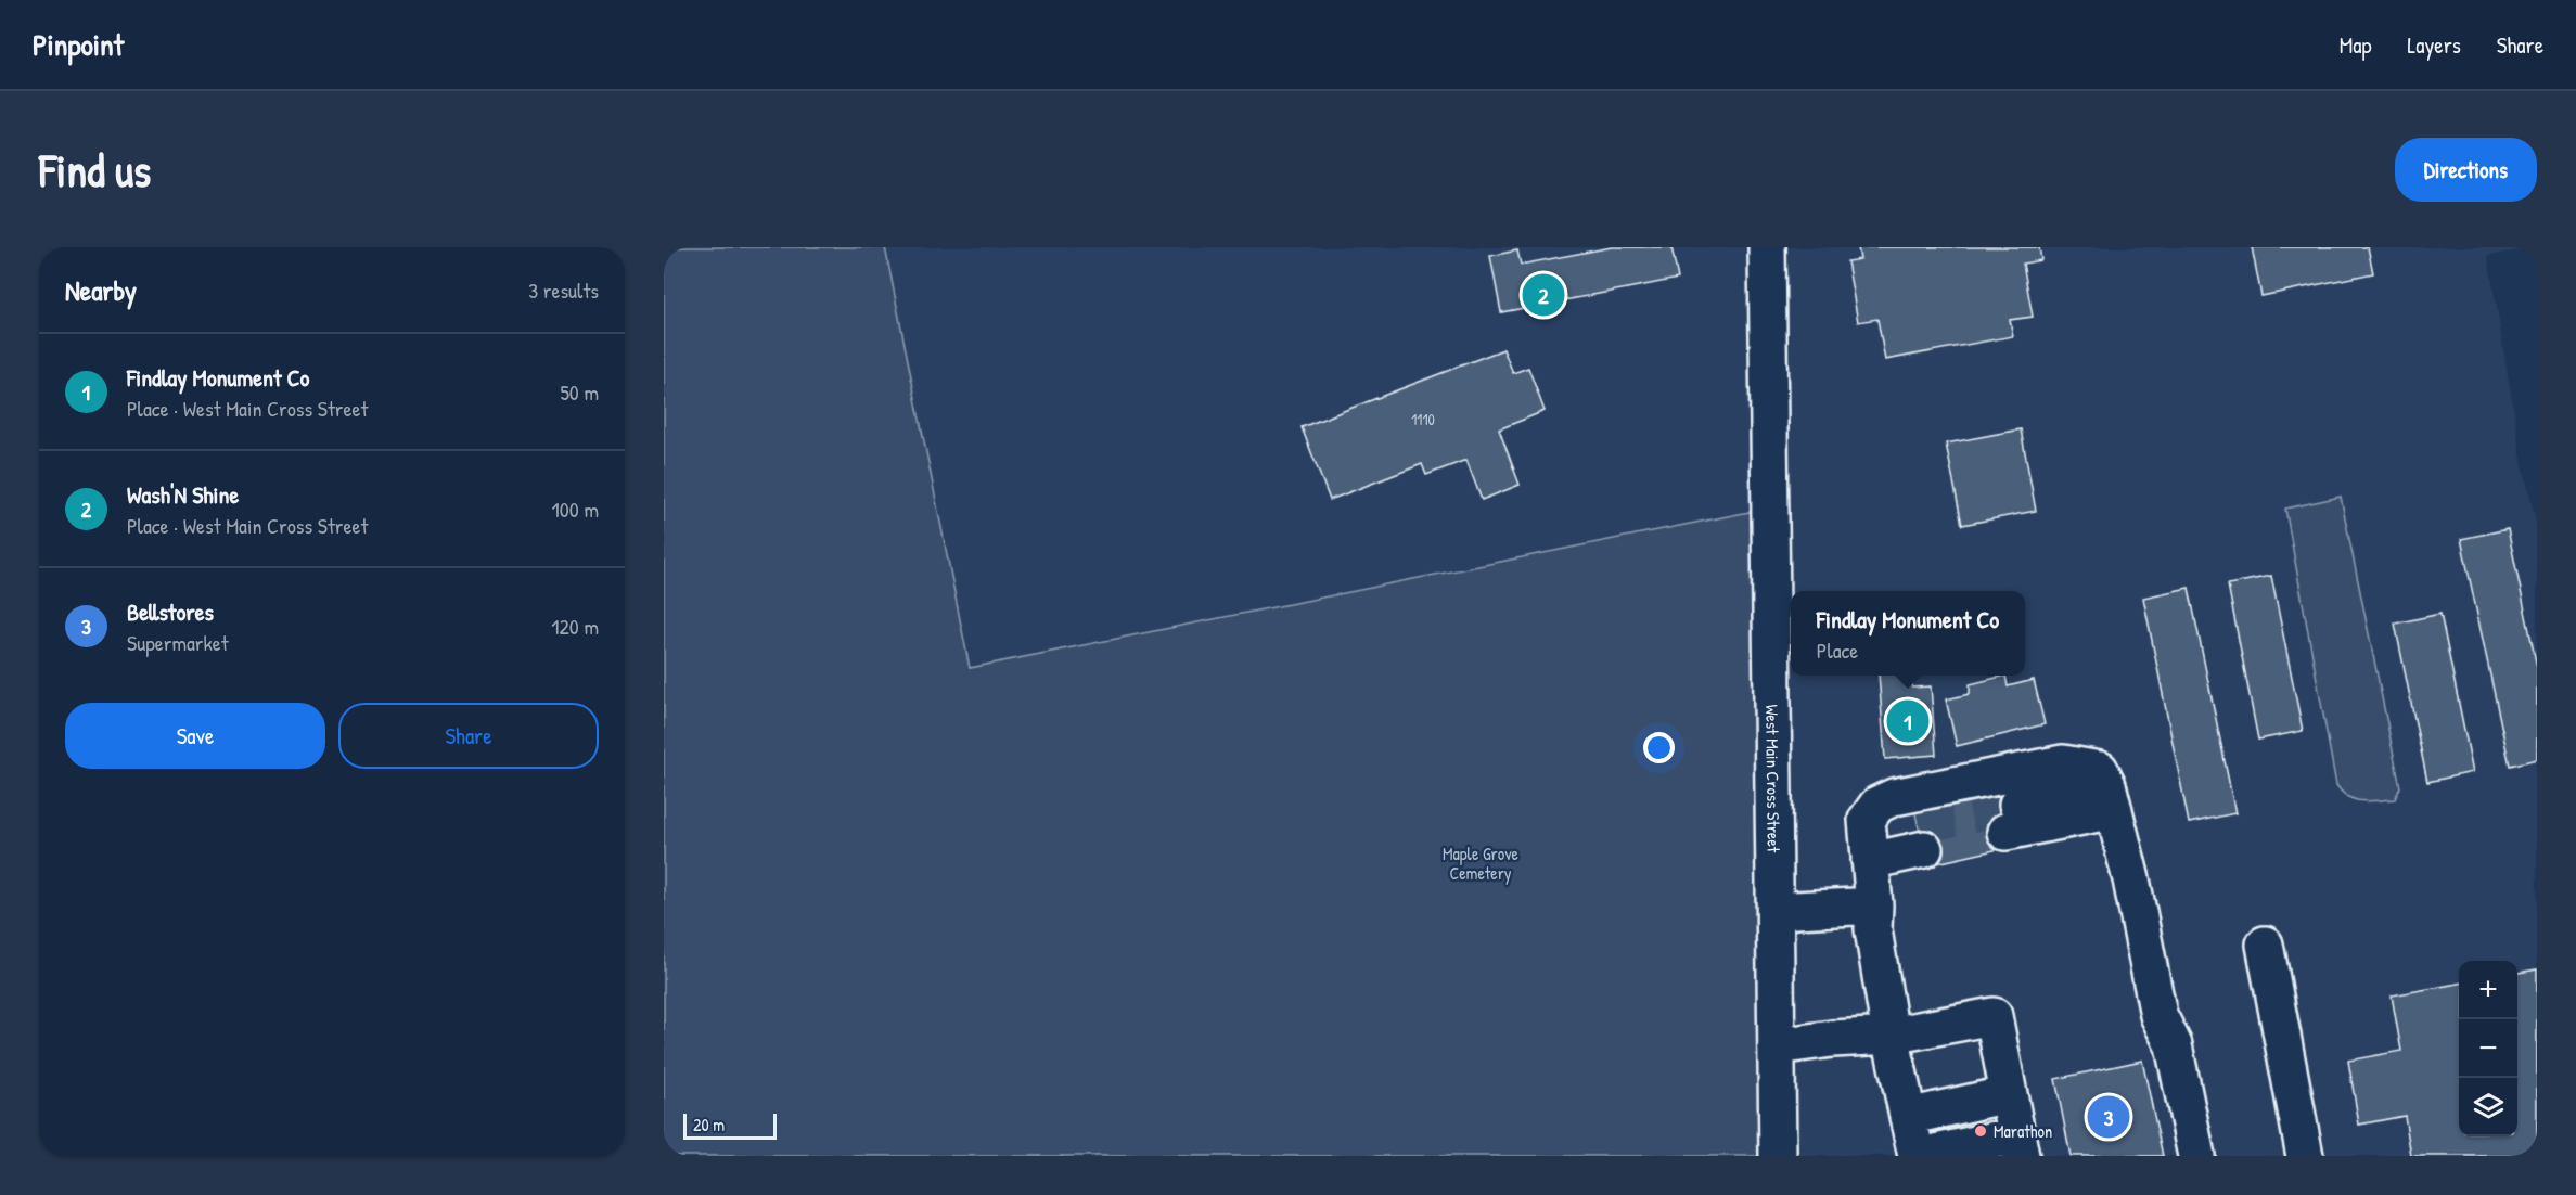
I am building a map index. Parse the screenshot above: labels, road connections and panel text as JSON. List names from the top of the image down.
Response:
{
  "streets": {
    "main road": ["West Main Cross Street"]
  },
  "parks": ["Maple Grove Cemetery"],
  "places": ["Marathon"],
  "house_numbers": ["1110"],
  "scale_bar": "20 m",
  "page": {
    "header": "Pinpoint",
    "nav": ["Map", "Layers", "Share"],
    "buttons": [
      "Directions",
      ["Save", "Share"]
    ],
    "title": "Find us",
    "heading": ["Nearby", "3 results"],
    "pins": ["2", "1", "3"],
    "list": [
      {
        "mark": "1",
        "name": "Findlay Monument Co",
        "note": "Place · West Main Cross Street",
        "value": "50 m"
      },
      {
        "mark": "2",
        "name": "Wash'N Shine",
        "note": "Place · West Main Cross Street",
        "value": "100 m"
      },
      {
        "mark": "3",
        "name": "Bellstores",
        "note": "Supermarket",
        "value": "120 m"
      }
    ],
    "popup": ["Findlay Monument Co", "Place"],
    "map_buttons": ["+", "−"],
    "scale": "20 m"
  }
}
